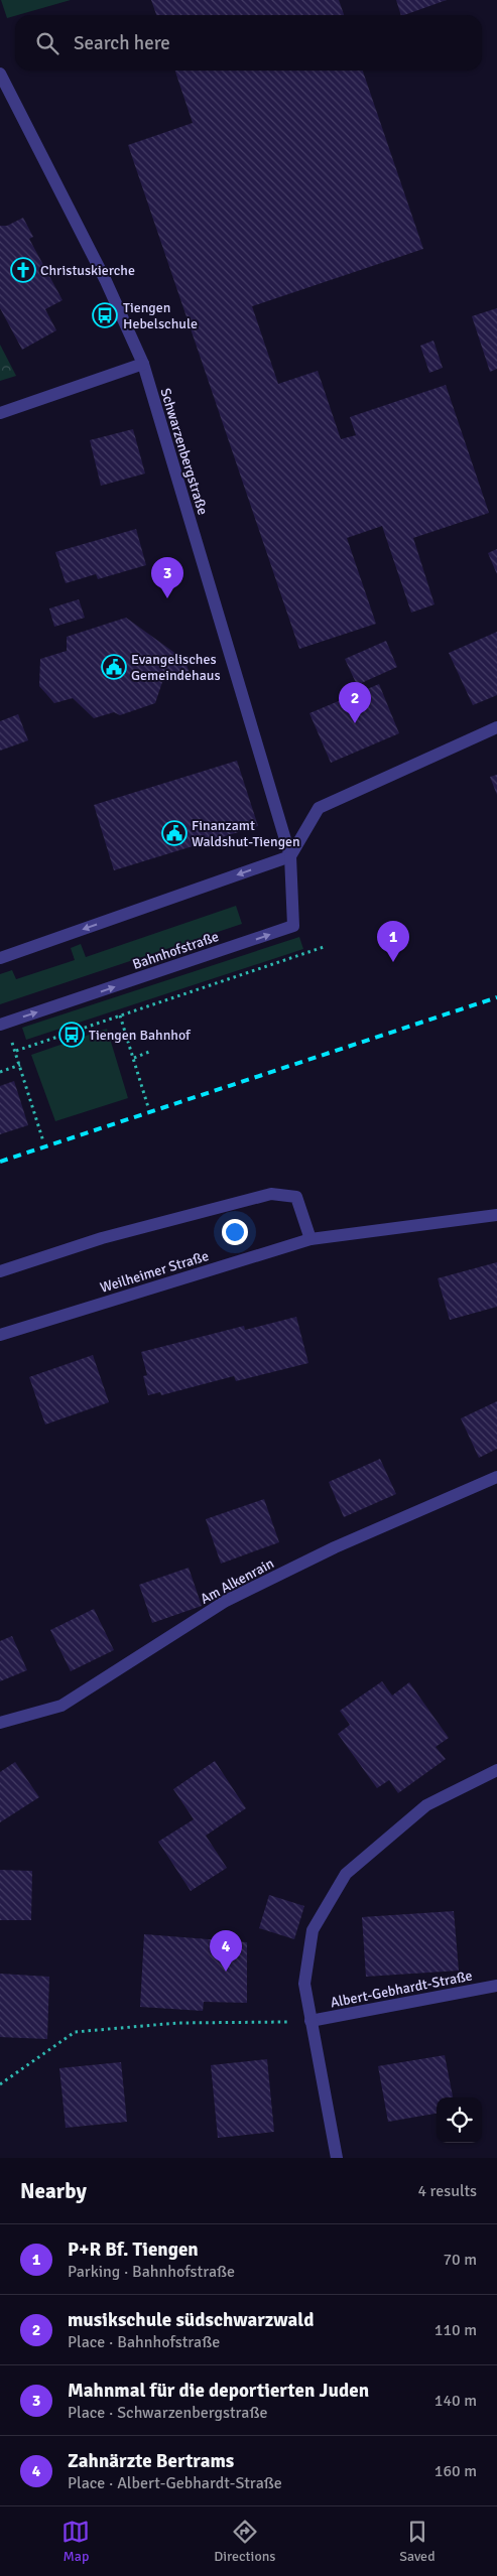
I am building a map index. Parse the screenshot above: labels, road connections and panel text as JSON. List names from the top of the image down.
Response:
{
  "streets": {
    "street": [
      "Schwarzenbergstraße",
      "Bahnhofstraße",
      "Weilheimer Straße",
      "Am Alkenrain",
      "Albert-Gebhardt-Straße"
    ]
  },
  "crossings": [
    ["Schwarzenbergstraße", "Bahnhofstraße"]
  ],
  "places": {
    "church": ["Christuskierche"],
    "bus stop": ["Tiengen Hebelschule", "Tiengen Bahnhof"],
    "public building": ["Evangelisches Gemeindehaus", "Finanzamt Waldshut-Tiengen"]
  },
  "page": {
    "search": "Search here",
    "pins": [
      "3",
      "2",
      "1",
      "4"
    ],
    "heading": ["Nearby", "4 results"],
    "list": [
      {
        "mark": "1",
        "name": "P+R Bf. Tiengen",
        "note": "Parking · Bahnhofstraße",
        "value": "70 m"
      },
      {
        "mark": "2",
        "name": "musikschule südschwarzwald",
        "note": "Place · Bahnhofstraße",
        "value": "110 m"
      },
      {
        "mark": "3",
        "name": "Mahnmal für die deportierten Juden",
        "note": "Place · Schwarzenbergstraße",
        "value": "140 m"
      },
      {
        "mark": "4",
        "name": "Zahnärzte Bertrams",
        "note": "Place · Albert-Gebhardt-Straße",
        "value": "160 m"
      }
    ],
    "nav": ["Map", "Directions", "Saved"]
  }
}
